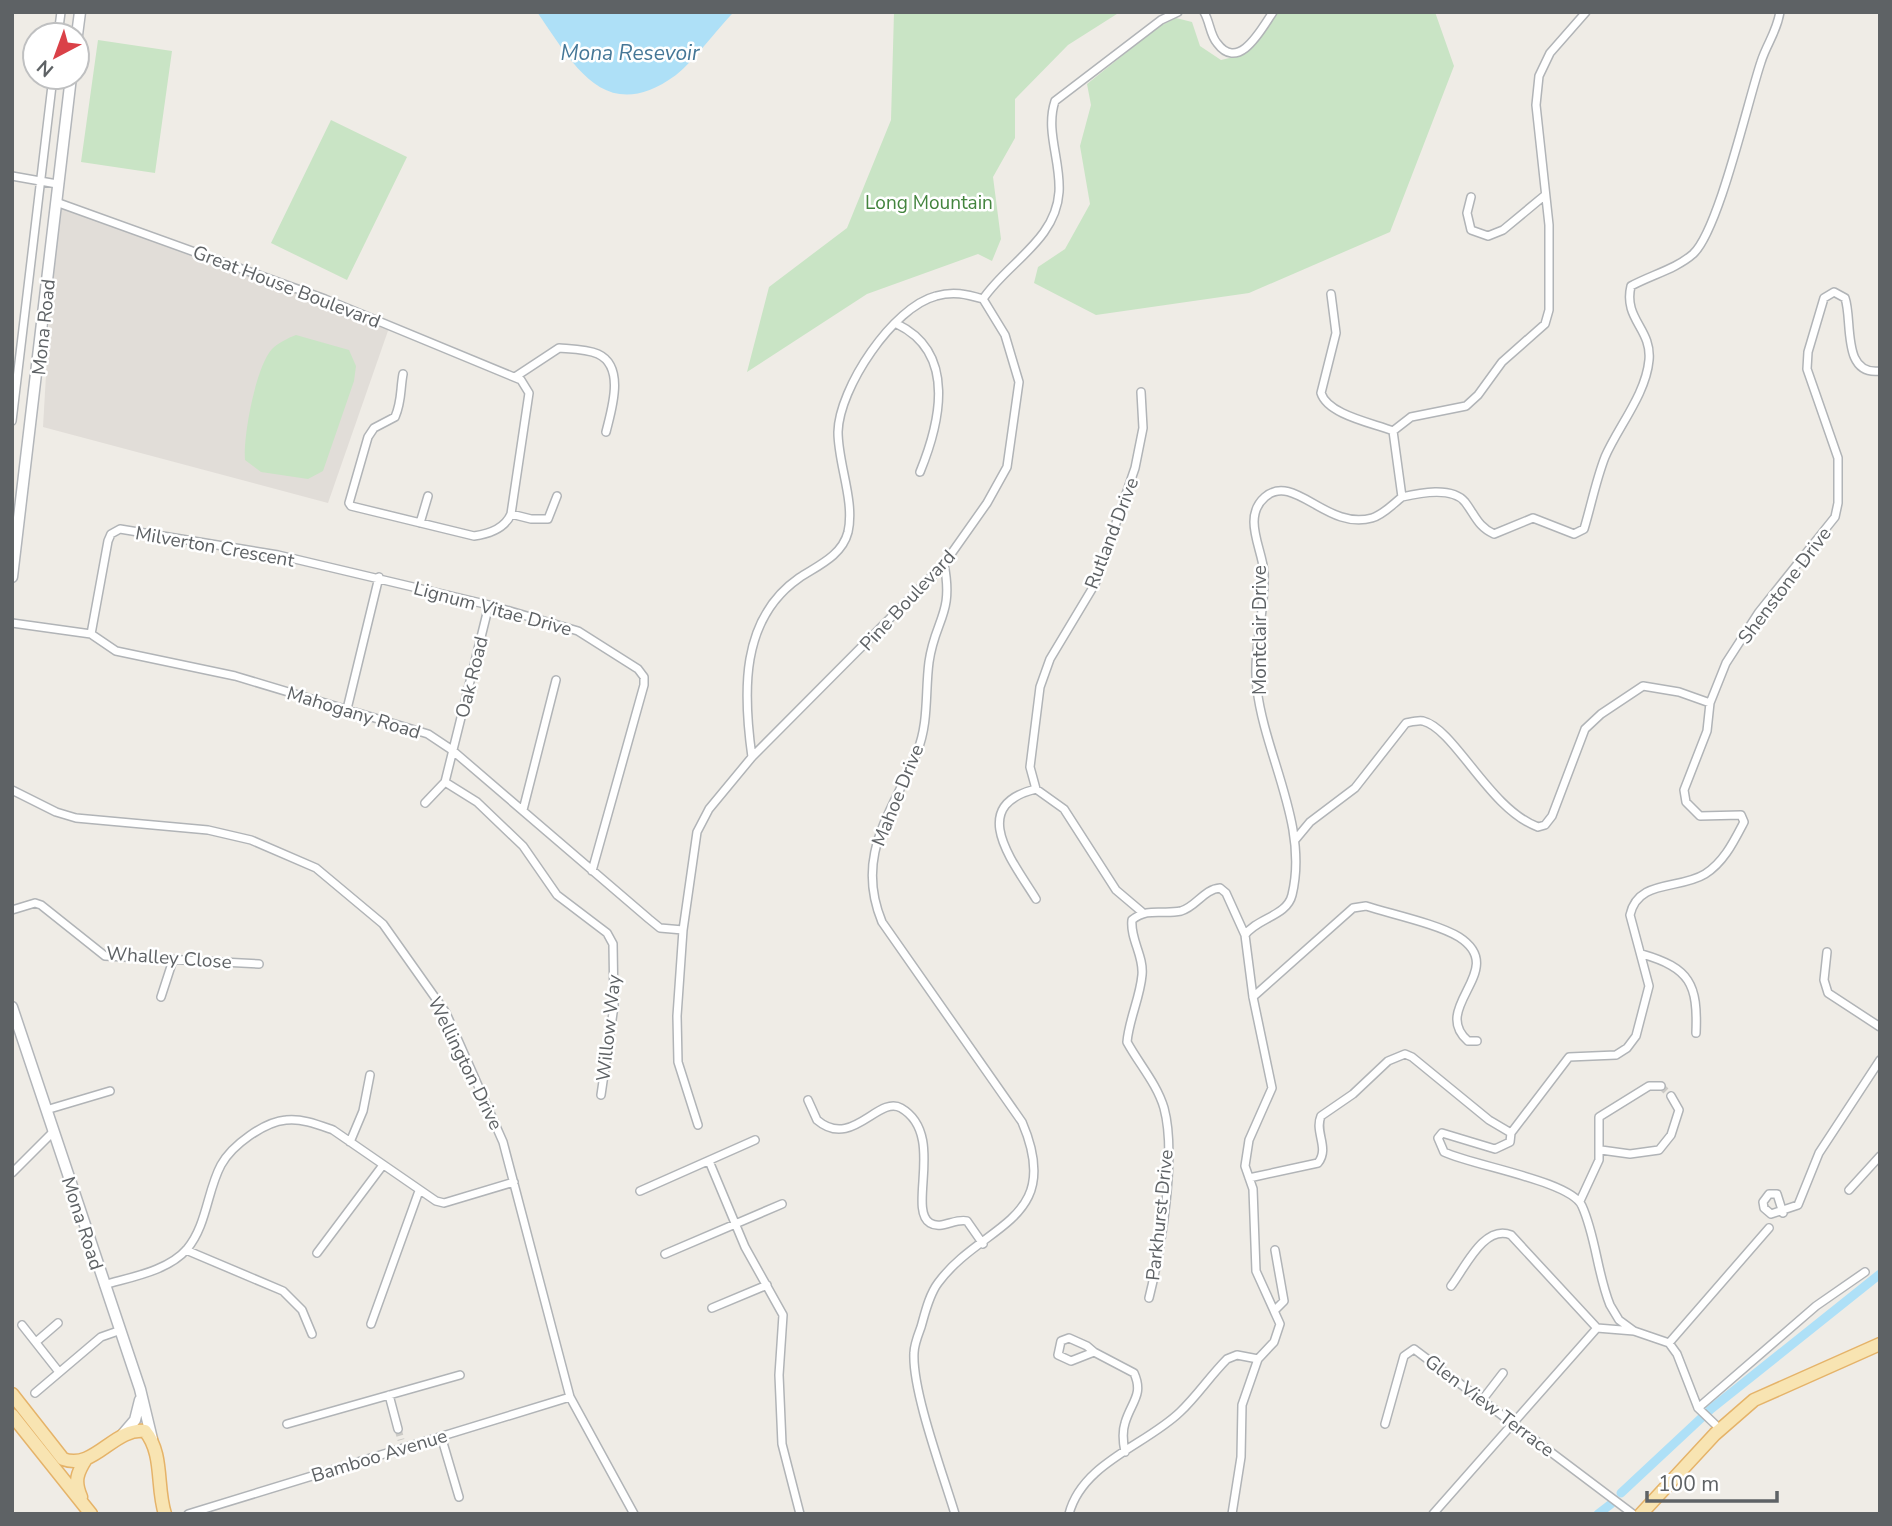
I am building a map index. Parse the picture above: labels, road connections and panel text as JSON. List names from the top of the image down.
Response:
{
  "streets": {
    "street": [
      "Great House Boulevard",
      "Mona Road",
      "Rutland Drive",
      "Milverton Crescent",
      "Shenstone Drive",
      "Pine Boulevard",
      "Lignum Vitae Drive",
      "Montclair Drive",
      "Oak Road",
      "Mahogany Road",
      "Mahoe Drive",
      "Whalley Close",
      "Willow Way",
      "Wellington Drive",
      "Parkhurst Drive",
      "Glen View Terrace",
      "Bamboo Avenue"
    ]
  },
  "crossings": [
    ["Great House Boulevard", "Mona Road"],
    ["Milverton Crescent", "Lignum Vitae Drive"],
    ["Milverton Crescent", "Mahogany Road"],
    ["Pine Boulevard", "Mahogany Road"],
    ["Pine Boulevard", "Mahoe Drive"],
    ["Lignum Vitae Drive", "Oak Road"],
    ["Lignum Vitae Drive", "Mahogany Road"],
    ["Oak Road", "Mahogany Road"],
    ["Wellington Drive", "Bamboo Avenue"]
  ],
  "water": ["Mona Resevoir"],
  "parks": ["Long Mountain"],
  "scale_bar": "100 m",
  "north": "bottom left"
}
